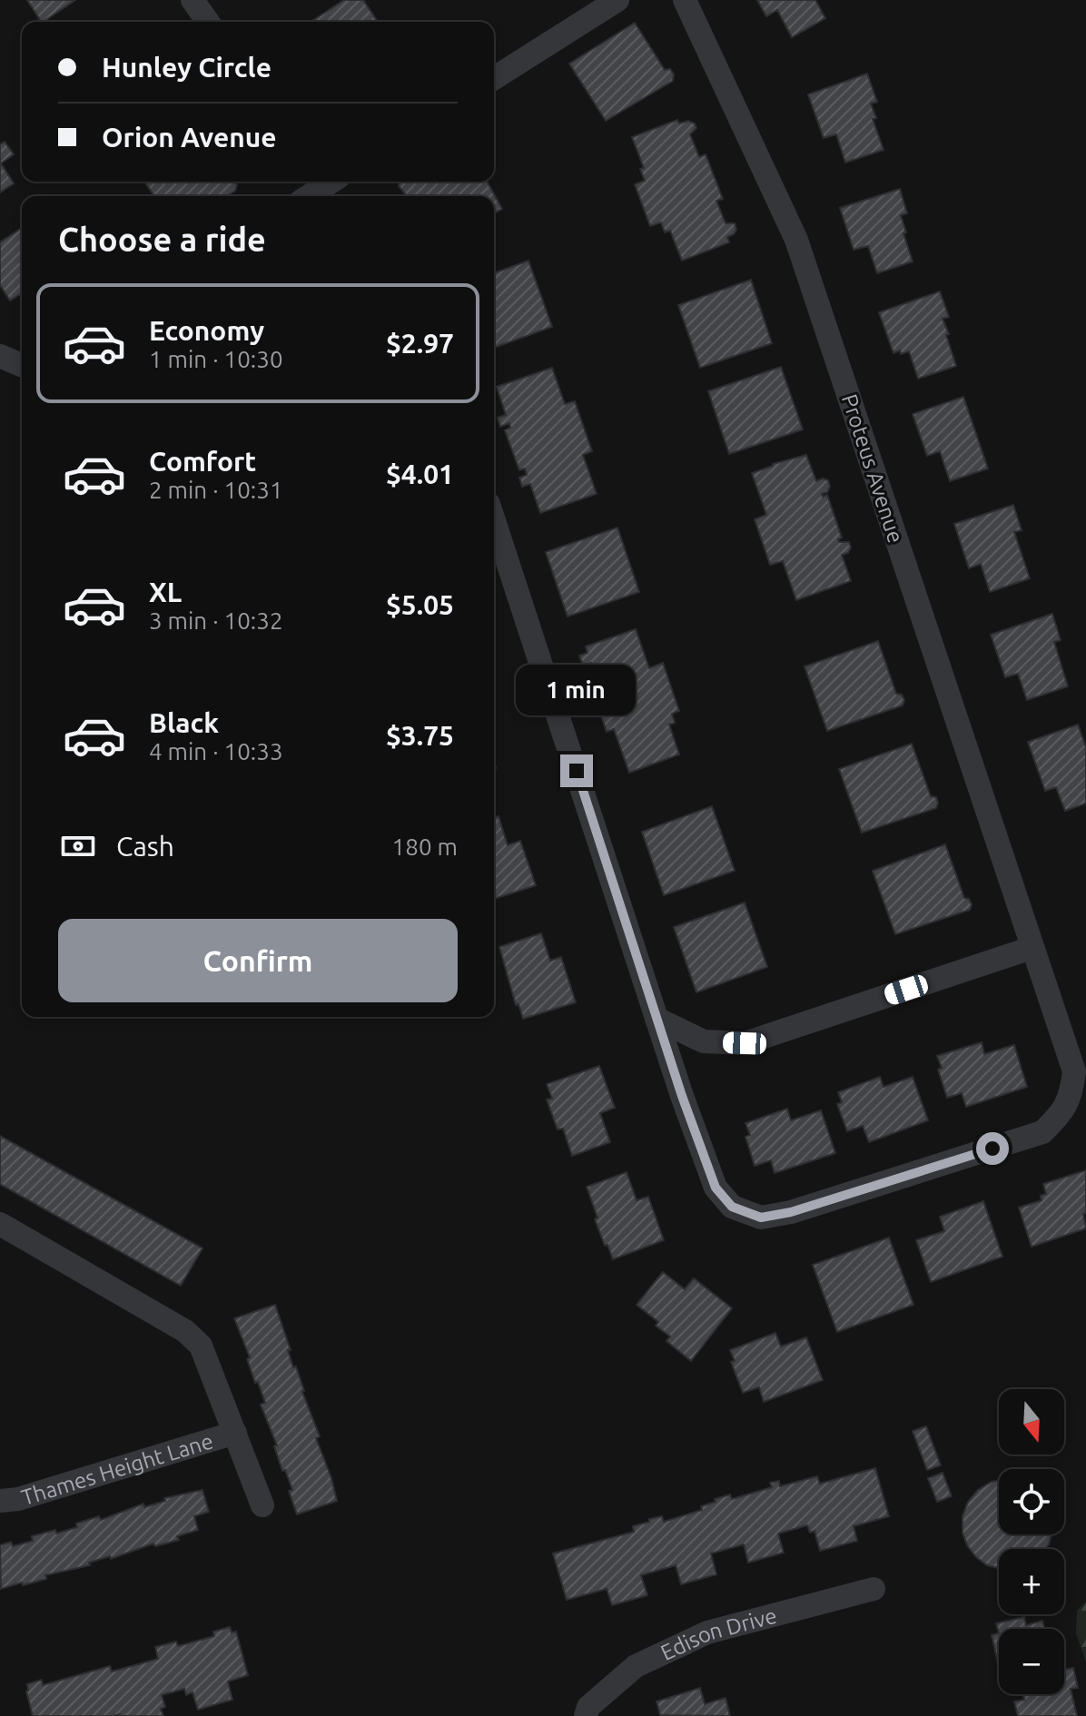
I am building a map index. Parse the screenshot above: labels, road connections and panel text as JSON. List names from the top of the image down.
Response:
{
  "streets": {
    "street": ["Proteus Avenue", "Thames Height Lane", "Edison Drive"]
  },
  "north": "bottom",
  "page": {
    "banner": ["Hunley Circle", "Orion Avenue"],
    "heading": "Choose a ride",
    "list": [
      {
        "name": "Economy",
        "note": "1 min · 10:30",
        "value": "$2.97"
      },
      {
        "name": "Comfort",
        "note": "2 min · 10:31",
        "value": "$4.01"
      },
      {
        "name": "XL",
        "note": "3 min · 10:32",
        "value": "$5.05"
      },
      {
        "name": "Black",
        "note": "4 min · 10:33",
        "value": "$3.75"
      }
    ],
    "bubble": "1 min",
    "pay": ["Cash", "180 m"],
    "buttons": "Confirm",
    "map_buttons": ["+", "−"]
  }
}
